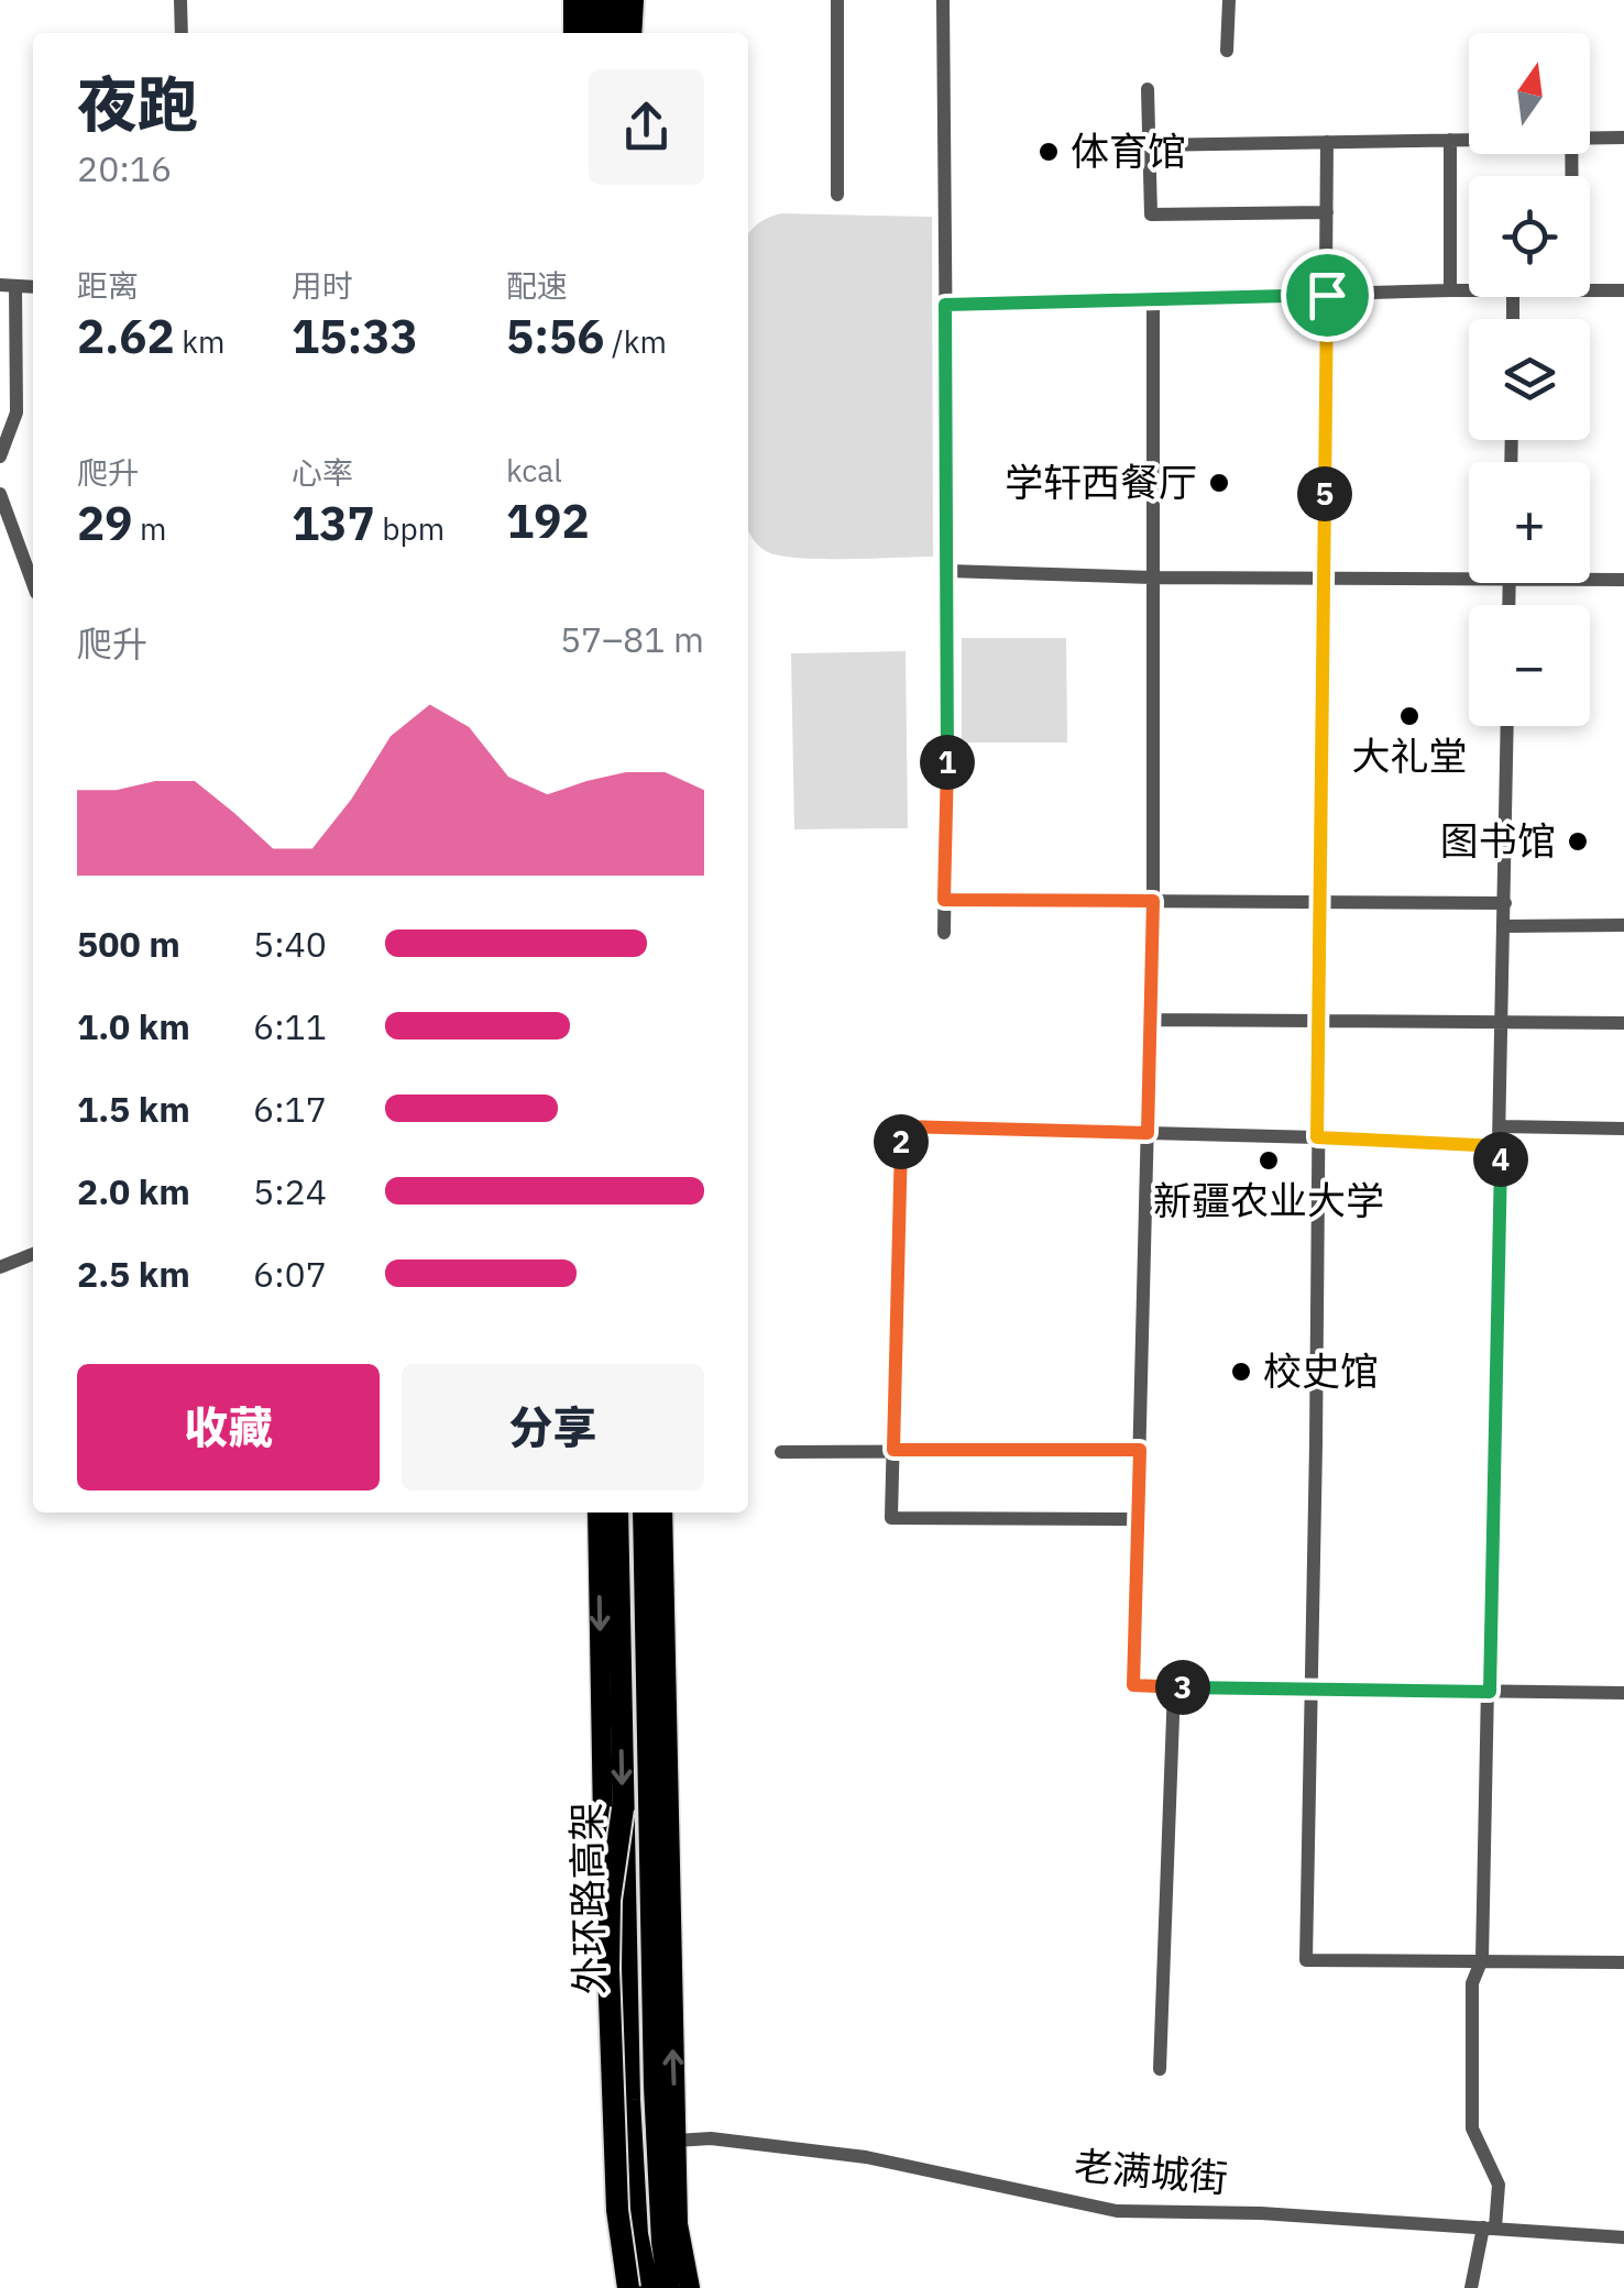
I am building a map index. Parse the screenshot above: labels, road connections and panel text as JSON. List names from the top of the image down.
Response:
{
  "streets": {
    "highway": ["外环路高架"],
    "street": ["老满城街"]
  },
  "places": [
    "体育馆",
    "学轩西餐厅",
    "大礼堂",
    "图书馆",
    "新疆农业大学",
    "校史馆"
  ],
  "north": "top",
  "page": {
    "map_buttons": ["+", "−"],
    "heading": ["夜跑", "20:16"],
    "stats": [
      ["距离", "2.62 km"],
      ["用时", "15:33"],
      ["配速", "5:56 /km"],
      ["爬升", "29 m"],
      ["心率", "137 bpm"],
      ["kcal", "192"]
    ],
    "pins": [
      "5",
      "1",
      "2",
      "4",
      "3"
    ],
    "chart": ["爬升", "57–81 m"],
    "list": [
      {
        "name": "500 m",
        "note": "5:40"
      },
      {
        "name": "1.0 km",
        "note": "6:11"
      },
      {
        "name": "1.5 km",
        "note": "6:17"
      },
      {
        "name": "2.0 km",
        "note": "5:24"
      },
      {
        "name": "2.5 km",
        "note": "6:07"
      }
    ],
    "buttons": ["收藏", "分享"]
  }
}
